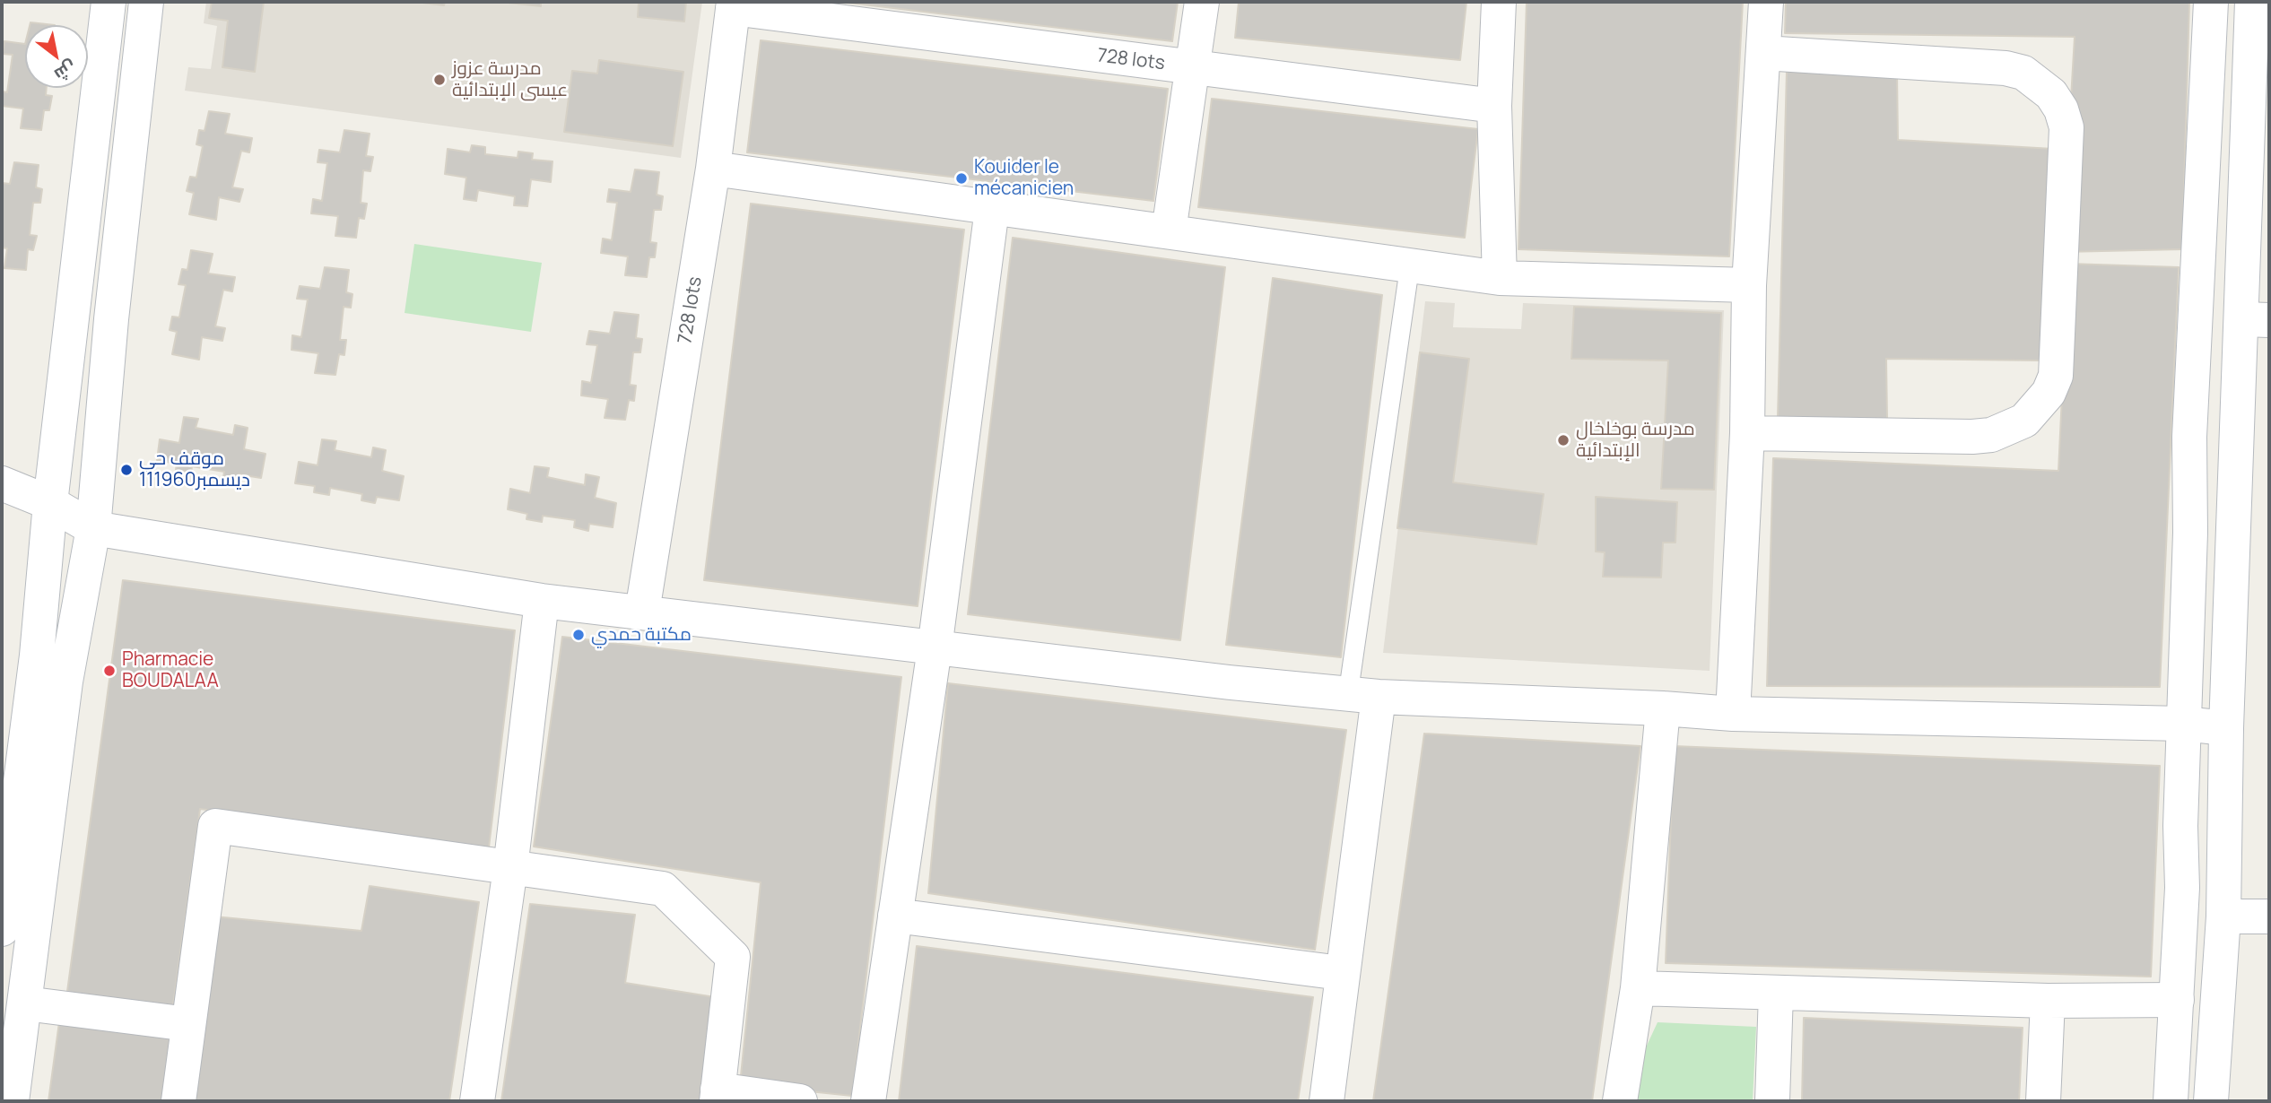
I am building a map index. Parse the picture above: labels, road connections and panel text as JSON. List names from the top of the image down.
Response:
{
  "streets": {
    "street": ["728 lots"]
  },
  "places": [
    "مدرسة عزوز عيسى الإبتدائية",
    "Kouider le mécanicien",
    "مدرسة بوخلخال الإبتدائية",
    "موقف حي 11ديسمبر1960",
    "مكتبة حمدي",
    "Pharmacie BOUDALAA"
  ],
  "north": "bottom right"
}
